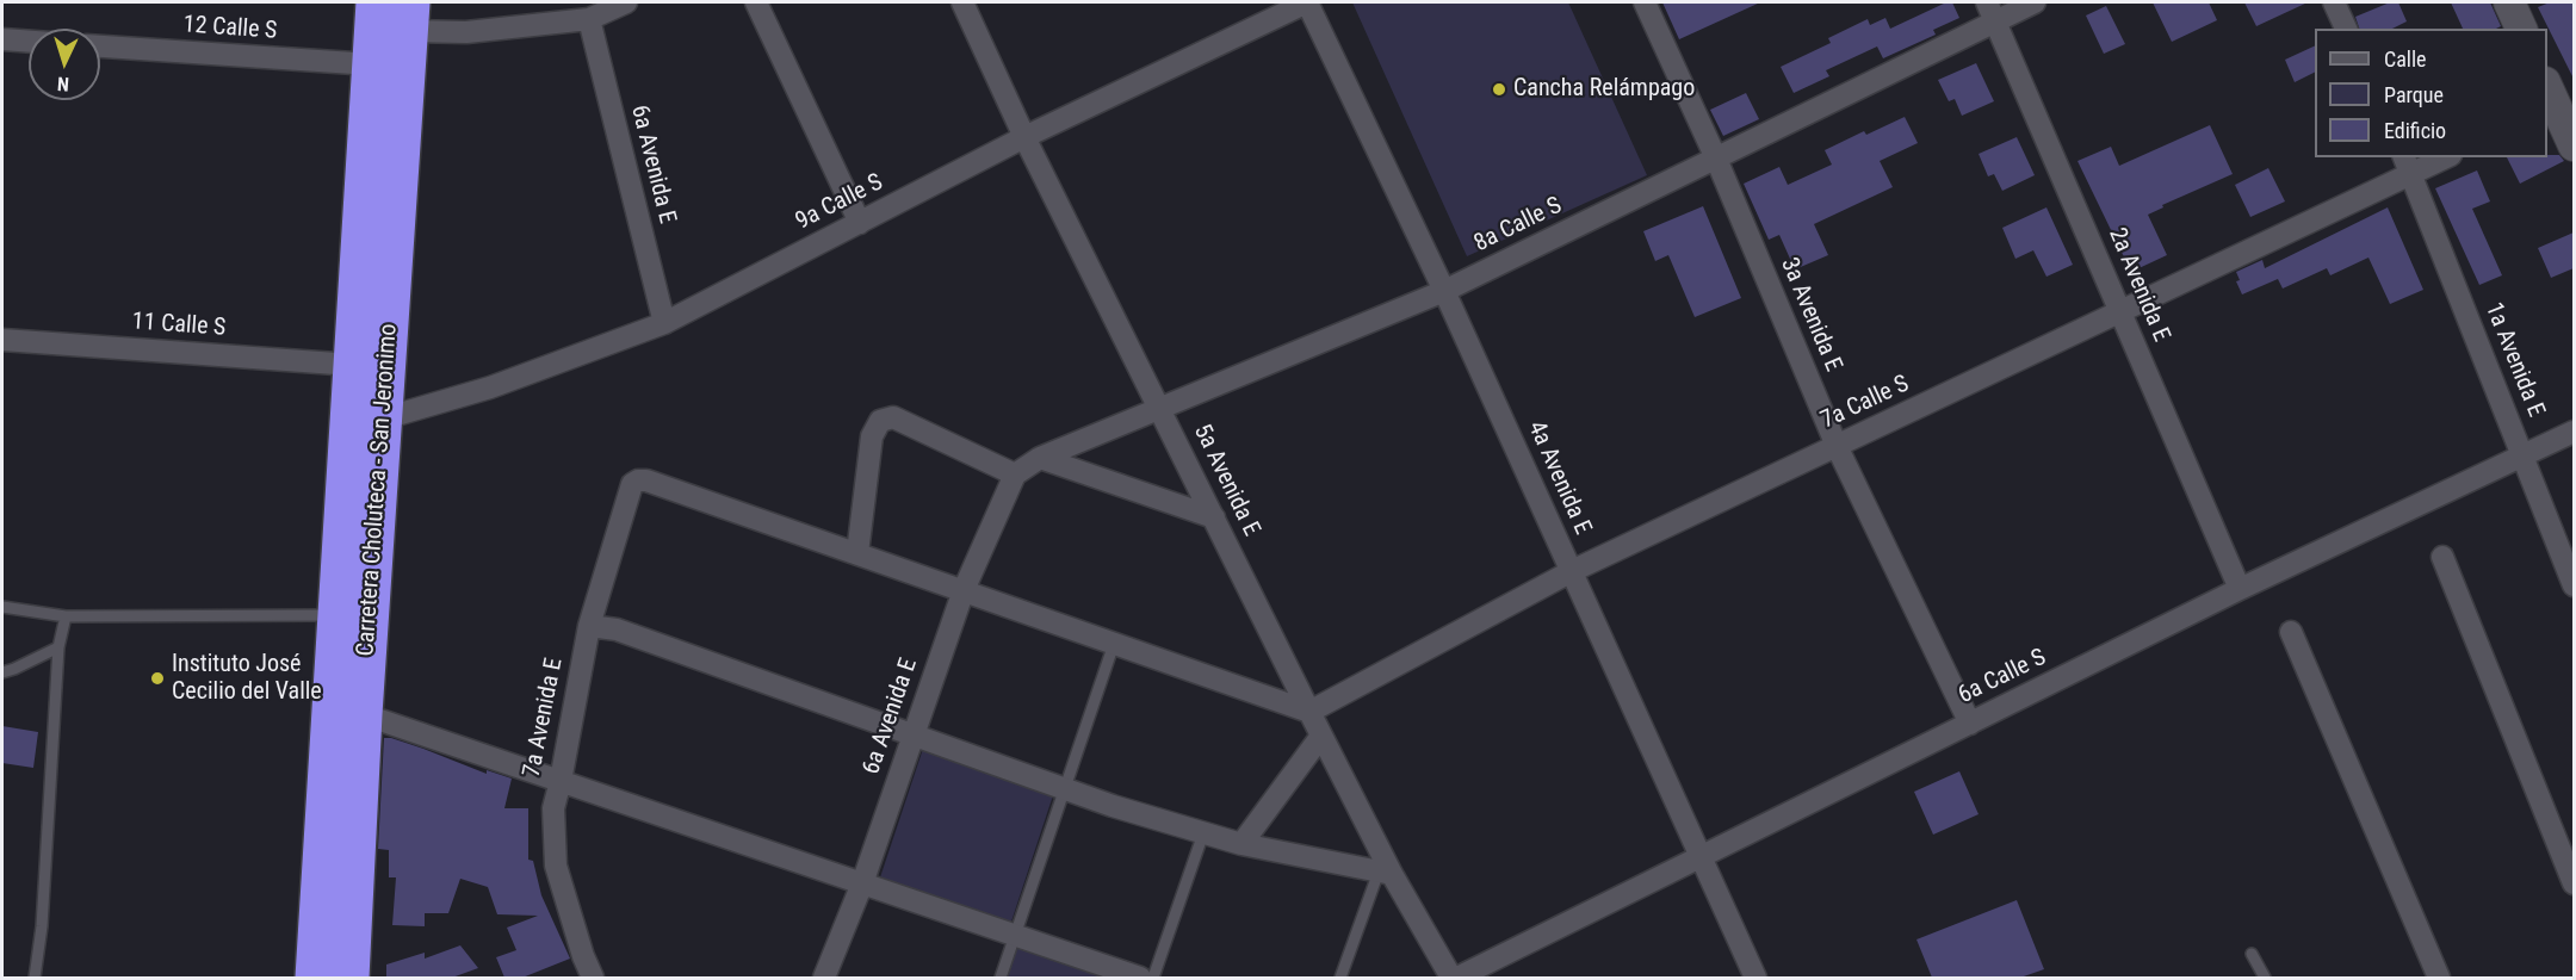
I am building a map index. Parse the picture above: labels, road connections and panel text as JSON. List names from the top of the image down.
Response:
{
  "streets": {
    "highway": ["Carretera Choluteca - San Jeronimo"],
    "street": [
      "12 Calle S",
      "6a Avenida E",
      "9a Calle S",
      "8a Calle S",
      "2a Avenida E",
      "3a Avenida E",
      "11 Calle S",
      "1a Avenida E",
      "7a Calle S",
      "4a Avenida E",
      "5a Avenida E",
      "6a Calle S",
      "7a Avenida E"
    ]
  },
  "crossings": [
    ["12 Calle S", "6a Avenida E"],
    ["12 Calle S", "Carretera Choluteca - San Jeronimo"],
    ["6a Avenida E", "9a Calle S"],
    ["6a Avenida E", "8a Calle S"],
    ["9a Calle S", "4a Avenida E"],
    ["9a Calle S", "5a Avenida E"],
    ["9a Calle S", "Carretera Choluteca - San Jeronimo"],
    ["8a Calle S", "2a Avenida E"],
    ["8a Calle S", "3a Avenida E"],
    ["8a Calle S", "4a Avenida E"],
    ["8a Calle S", "5a Avenida E"],
    ["2a Avenida E", "7a Calle S"],
    ["2a Avenida E", "6a Calle S"],
    ["3a Avenida E", "7a Calle S"],
    ["3a Avenida E", "6a Calle S"],
    ["11 Calle S", "Carretera Choluteca - San Jeronimo"],
    ["1a Avenida E", "7a Calle S"],
    ["1a Avenida E", "6a Calle S"],
    ["7a Calle S", "4a Avenida E"],
    ["7a Calle S", "5a Avenida E"],
    ["4a Avenida E", "6a Calle S"]
  ],
  "places": ["Cancha Relámpago", "Instituto José Cecilio del Valle"],
  "legend": ["Calle", "Parque", "Edificio"],
  "north": "bottom"
}
